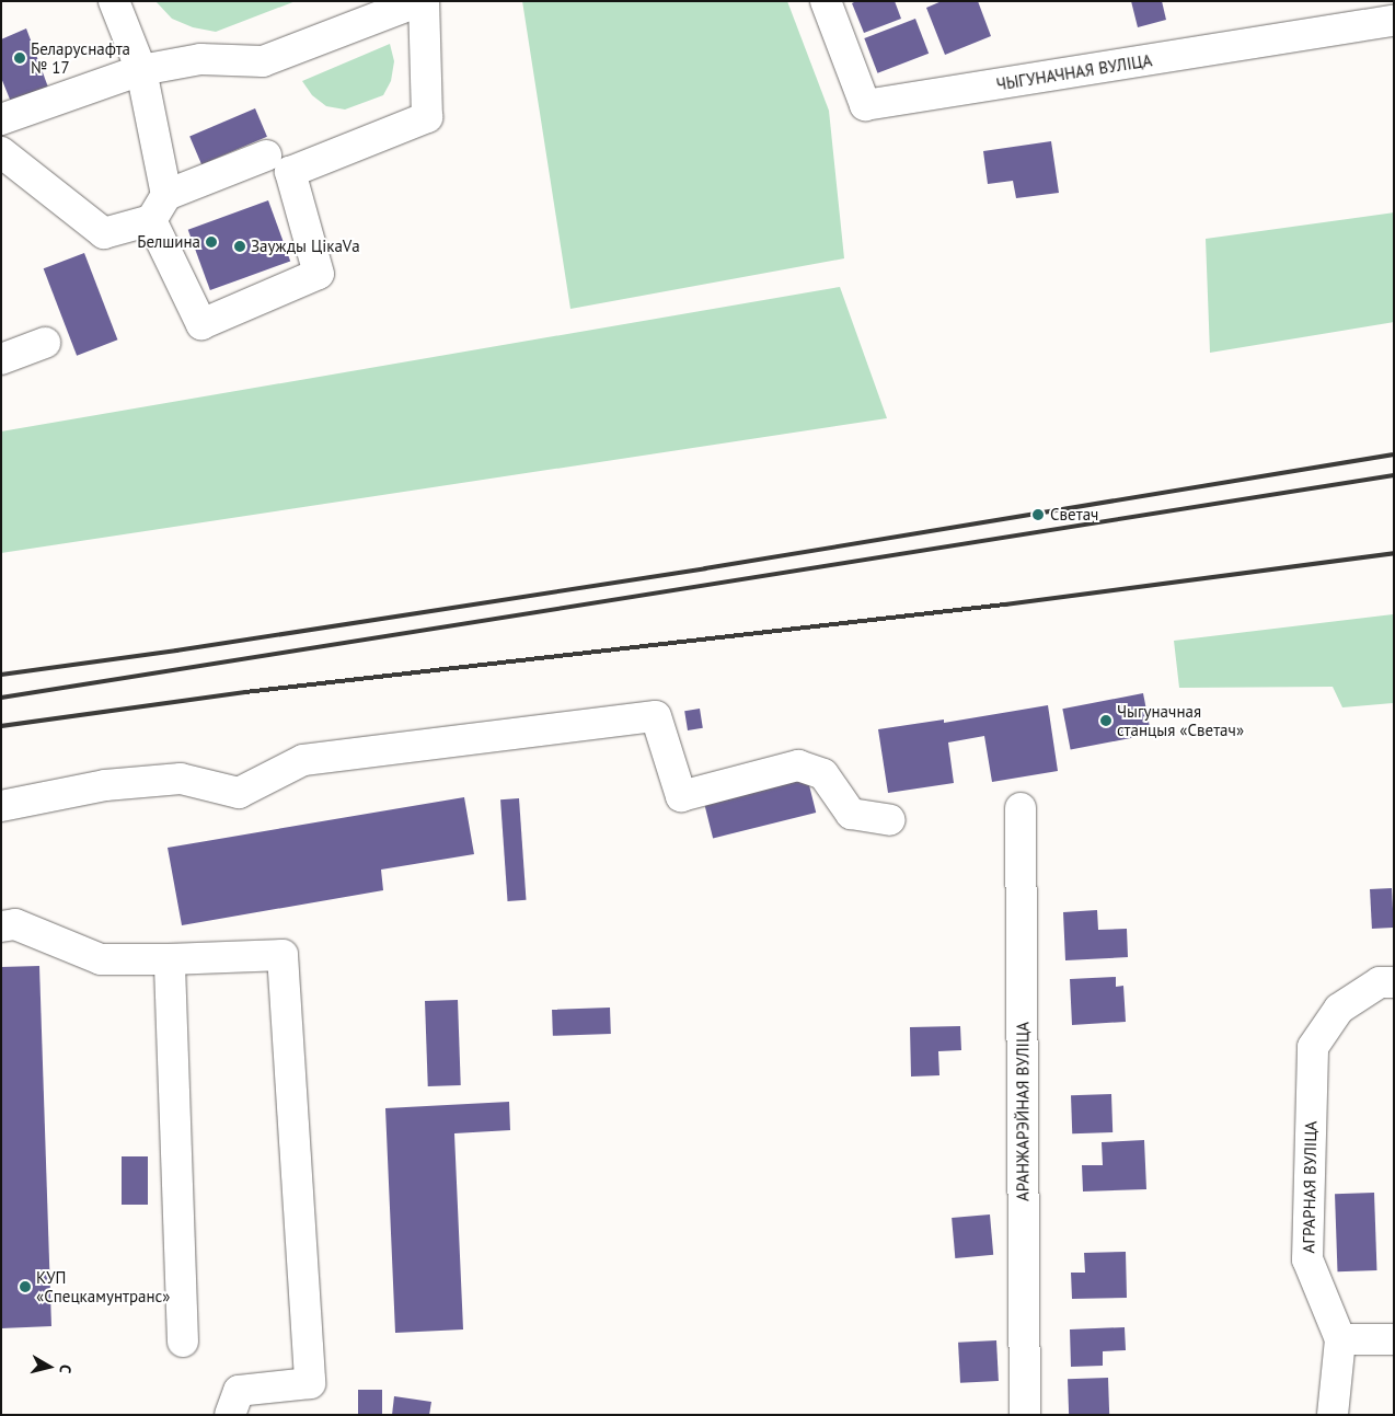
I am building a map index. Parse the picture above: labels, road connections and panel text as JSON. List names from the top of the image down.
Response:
{
  "streets": {
    "street": ["ЧЫГУНАЧНАЯ ВУЛІЦА", "АРАНЖАРЭЙНАЯ ВУЛІЦА", "АГРАРНАЯ ВУЛІЦА"]
  },
  "places": [
    "Беларуснафта № 17",
    "Белшина",
    "Заужды ЦікаVа",
    "Светач",
    "Чыгуначная станцыя «Светач»",
    "КУП «Спецкамунтранс»"
  ],
  "north": "right"
}
